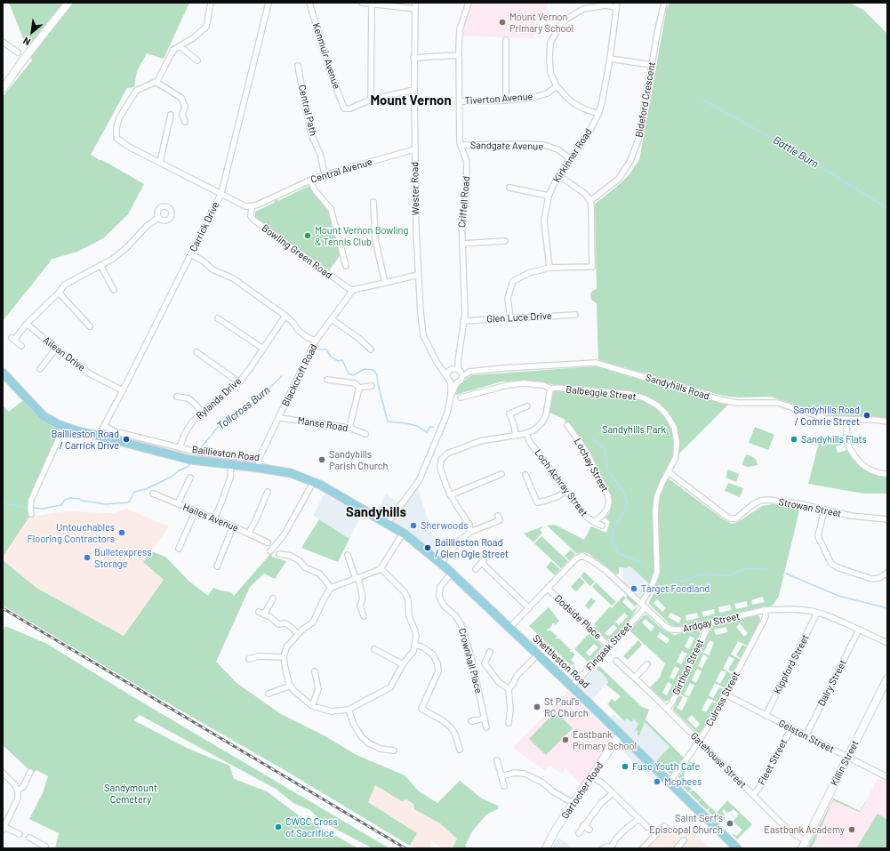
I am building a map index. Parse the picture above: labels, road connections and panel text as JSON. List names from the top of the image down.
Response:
{
  "streets": {
    "main road": [
      "Baillieston Road",
      "Shettleston Road",
      "Killin Street",
      "Gartocher Road"
    ],
    "street": [
      "Kenmuir Avenue",
      "Tiverton Avenue",
      "Bideford Crescent",
      "Central Path",
      "Sandgate Avenue",
      "Kirkinner Road",
      "Central Avenue",
      "Wester Road",
      "Criffell Road",
      "Carrick Drive",
      "Bowling Green Road",
      "Glen Luce Drive",
      "Ailean Drive",
      "Blackcroft Road",
      "Sandyhills Road",
      "Balbeggie Street",
      "Rylands Drive",
      "Manse Road",
      "Lochay Street",
      "Loch Achray Street",
      "Strowan Street",
      "Hailes Avenue",
      "Dodside Place",
      "Ardgay Street",
      "Fingask Street",
      "Crownhall Place",
      "Kippford Street",
      "Girthon Street",
      "Dalry Street",
      "Culross Street",
      "Gelston Street",
      "Gatehouse Street",
      "Fleet Street"
    ]
  },
  "crossings": [
    ["Tiverton Avenue", "Criffell Road"],
    ["Central Path", "Central Avenue"],
    ["Sandgate Avenue", "Kirkinner Road"],
    ["Sandgate Avenue", "Criffell Road"],
    ["Central Avenue", "Wester Road"],
    ["Central Avenue", "Bowling Green Road"],
    ["Wester Road", "Sandyhills Road"],
    ["Criffell Road", "Glen Luce Drive"],
    ["Criffell Road", "Sandyhills Road"],
    ["Carrick Drive", "Ailean Drive"],
    ["Carrick Drive", "Baillieston Road"],
    ["Bowling Green Road", "Blackcroft Road"],
    ["Blackcroft Road", "Manse Road"],
    ["Blackcroft Road", "Baillieston Road"],
    ["Sandyhills Road", "Baillieston Road"],
    ["Balbeggie Street", "Strowan Street"],
    ["Balbeggie Street", "Ardgay Street"],
    ["Baillieston Road", "Shettleston Road"],
    ["Lochay Street", "Loch Achray Street"],
    ["Dodside Place", "Ardgay Street"],
    ["Dodside Place", "Fingask Street"],
    ["Ardgay Street", "Fingask Street"],
    ["Ardgay Street", "Shettleston Road"],
    ["Ardgay Street", "Kippford Street"],
    ["Ardgay Street", "Girthon Street"],
    ["Ardgay Street", "Dalry Street"],
    ["Ardgay Street", "Culross Street"],
    ["Fingask Street", "Shettleston Road"],
    ["Crownhall Place", "Shettleston Road"],
    ["Shettleston Road", "Culross Street"],
    ["Shettleston Road", "Gartocher Road"],
    ["Kippford Street", "Gelston Street"],
    ["Girthon Street", "Gatehouse Street"],
    ["Dalry Street", "Gelston Street"],
    ["Culross Street", "Gelston Street"],
    ["Culross Street", "Gatehouse Street"],
    ["Gelston Street", "Fleet Street"],
    ["Gelston Street", "Killin Street"],
    ["Gatehouse Street", "Fleet Street"],
    ["Gatehouse Street", "Killin Street"]
  ],
  "districts": ["Mount Vernon", "Sandyhills"],
  "water": ["Battle Burn", "Tollcross Burn"],
  "parks": ["Sandyhills Park", "Sandymount Cemetery"],
  "places": [
    "Mount Vernon Primary School",
    "Mount Vernon Bowling & Tennis Club",
    "Sandyhills Road / Comrie Street",
    "Baillieston Road / Carrick Drive",
    "Sandyhills Flats",
    "Sandyhills Parish Church",
    "Sherwoods",
    "Untouchables Flooring Contractors",
    "Baillieston Road / Glen Ogle Street",
    "Bulletexpress Storage",
    "Target Foodland",
    "St Paul's RC Church",
    "Eastbank Primary School",
    "Fuse Youth Cafe",
    "Mcphees",
    "Saint Serf's Episcopal Church",
    "CWGC Cross of Sacrifice",
    "Eastbank Academy"
  ],
  "north": "bottom left"
}
